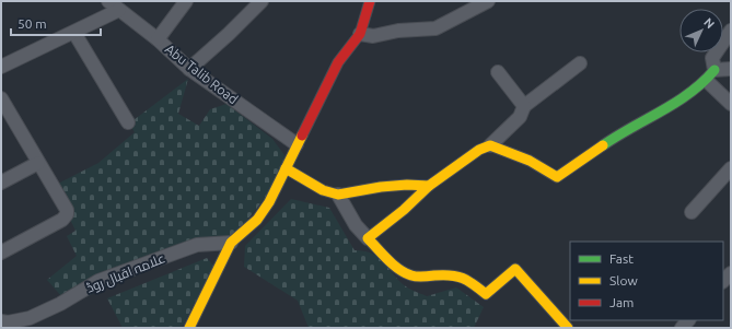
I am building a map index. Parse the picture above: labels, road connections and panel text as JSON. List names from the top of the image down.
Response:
{
  "streets": {
    "street": ["Abu Talib Road", "علامہ اقبال روڈ"]
  },
  "legend": ["Fast", "Slow", "Jam"],
  "scale_bar": "50 m",
  "north": "top right"
}
